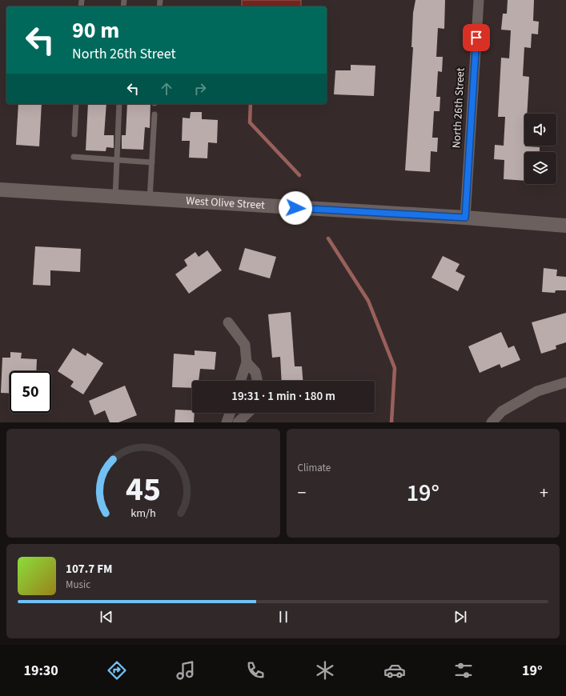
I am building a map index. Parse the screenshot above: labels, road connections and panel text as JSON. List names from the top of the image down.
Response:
{
  "streets": {
    "main road": ["West Olive Street"],
    "street": ["North 26th Street"]
  },
  "crossings": [
    ["North 26th Street", "West Olive Street"]
  ],
  "page": {
    "turn": ["90 m", "North 26th Street"],
    "limit": "50",
    "trip": "19:31 · 1 min · 180 m",
    "tile": "Climate",
    "heat": ["−", "19°", "+"],
    "song": ["107.7 FM", "Music"],
    "tabs": ["19:30", "19°"],
    "gauge": ["45", "km/h"]
  }
}
